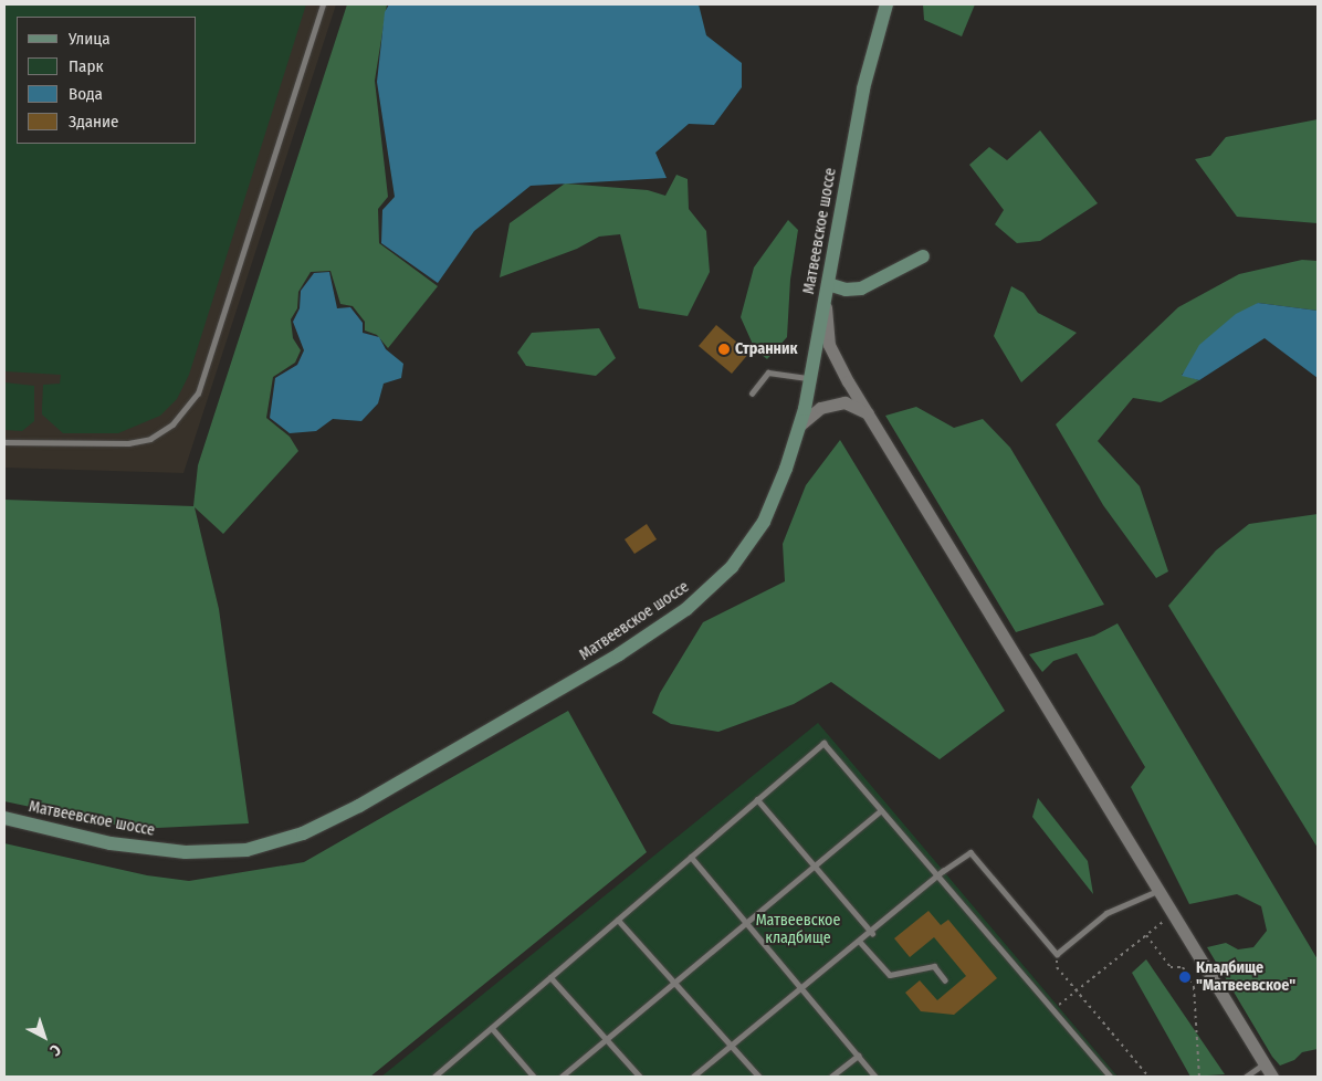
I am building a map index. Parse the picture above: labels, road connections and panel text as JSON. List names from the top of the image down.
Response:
{
  "streets": {
    "main road": ["Матвеевское шоссе"]
  },
  "parks": ["Матвеевское кладбище"],
  "places": ["Странник", "Кладбище \"Матвеевское\""],
  "legend": [
    "Улица",
    "Парк",
    "Вода",
    "Здание"
  ],
  "north": "bottom right"
}
